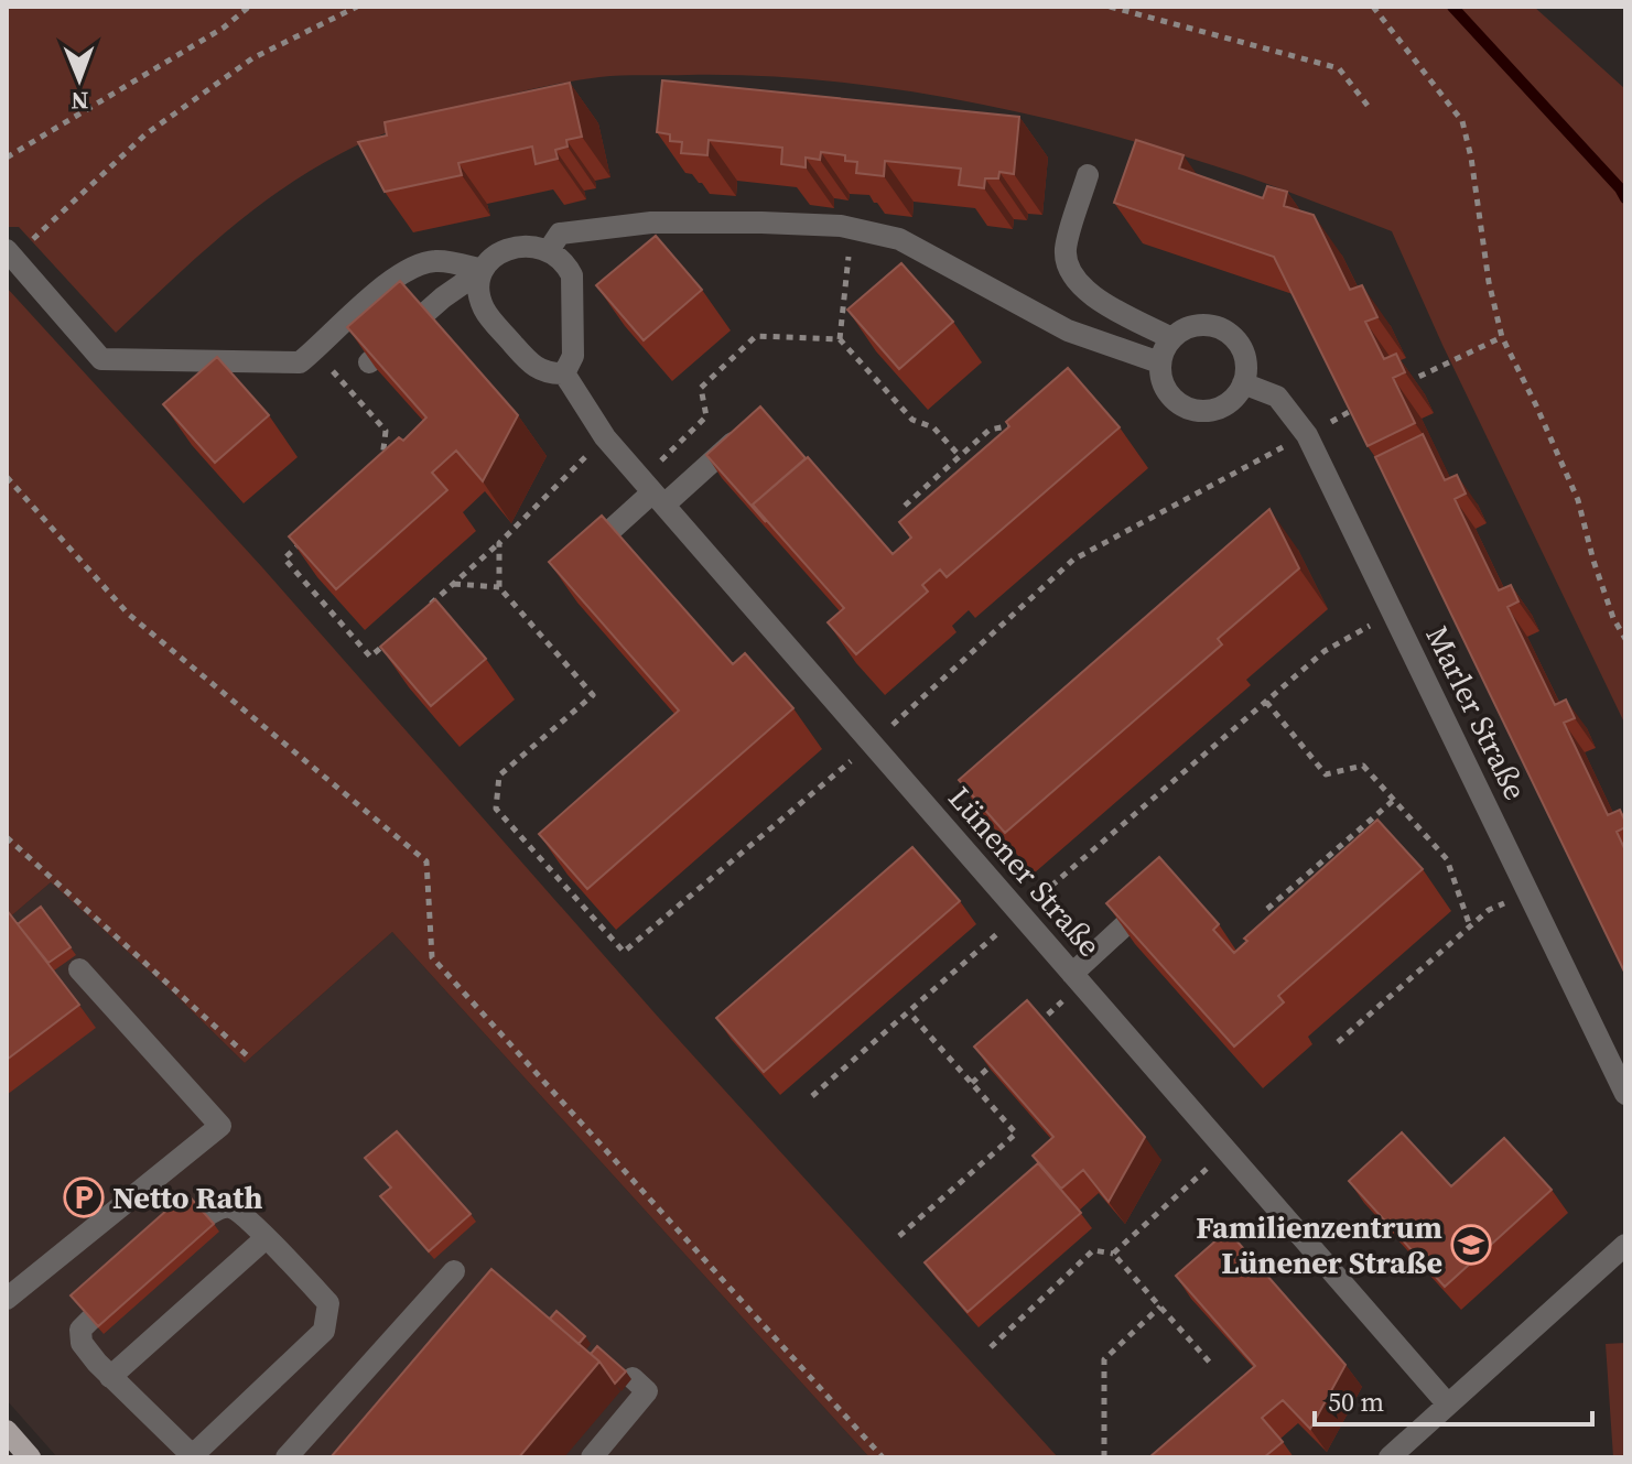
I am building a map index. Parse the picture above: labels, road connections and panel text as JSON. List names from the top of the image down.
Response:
{
  "streets": {
    "street": ["Marler Straße", "Lünener Straße"]
  },
  "places": {
    "parking": ["Netto Rath"],
    "school or university": ["Familienzentrum Lünener Straße"]
  },
  "scale_bar": "50 m",
  "north": "bottom"
}
